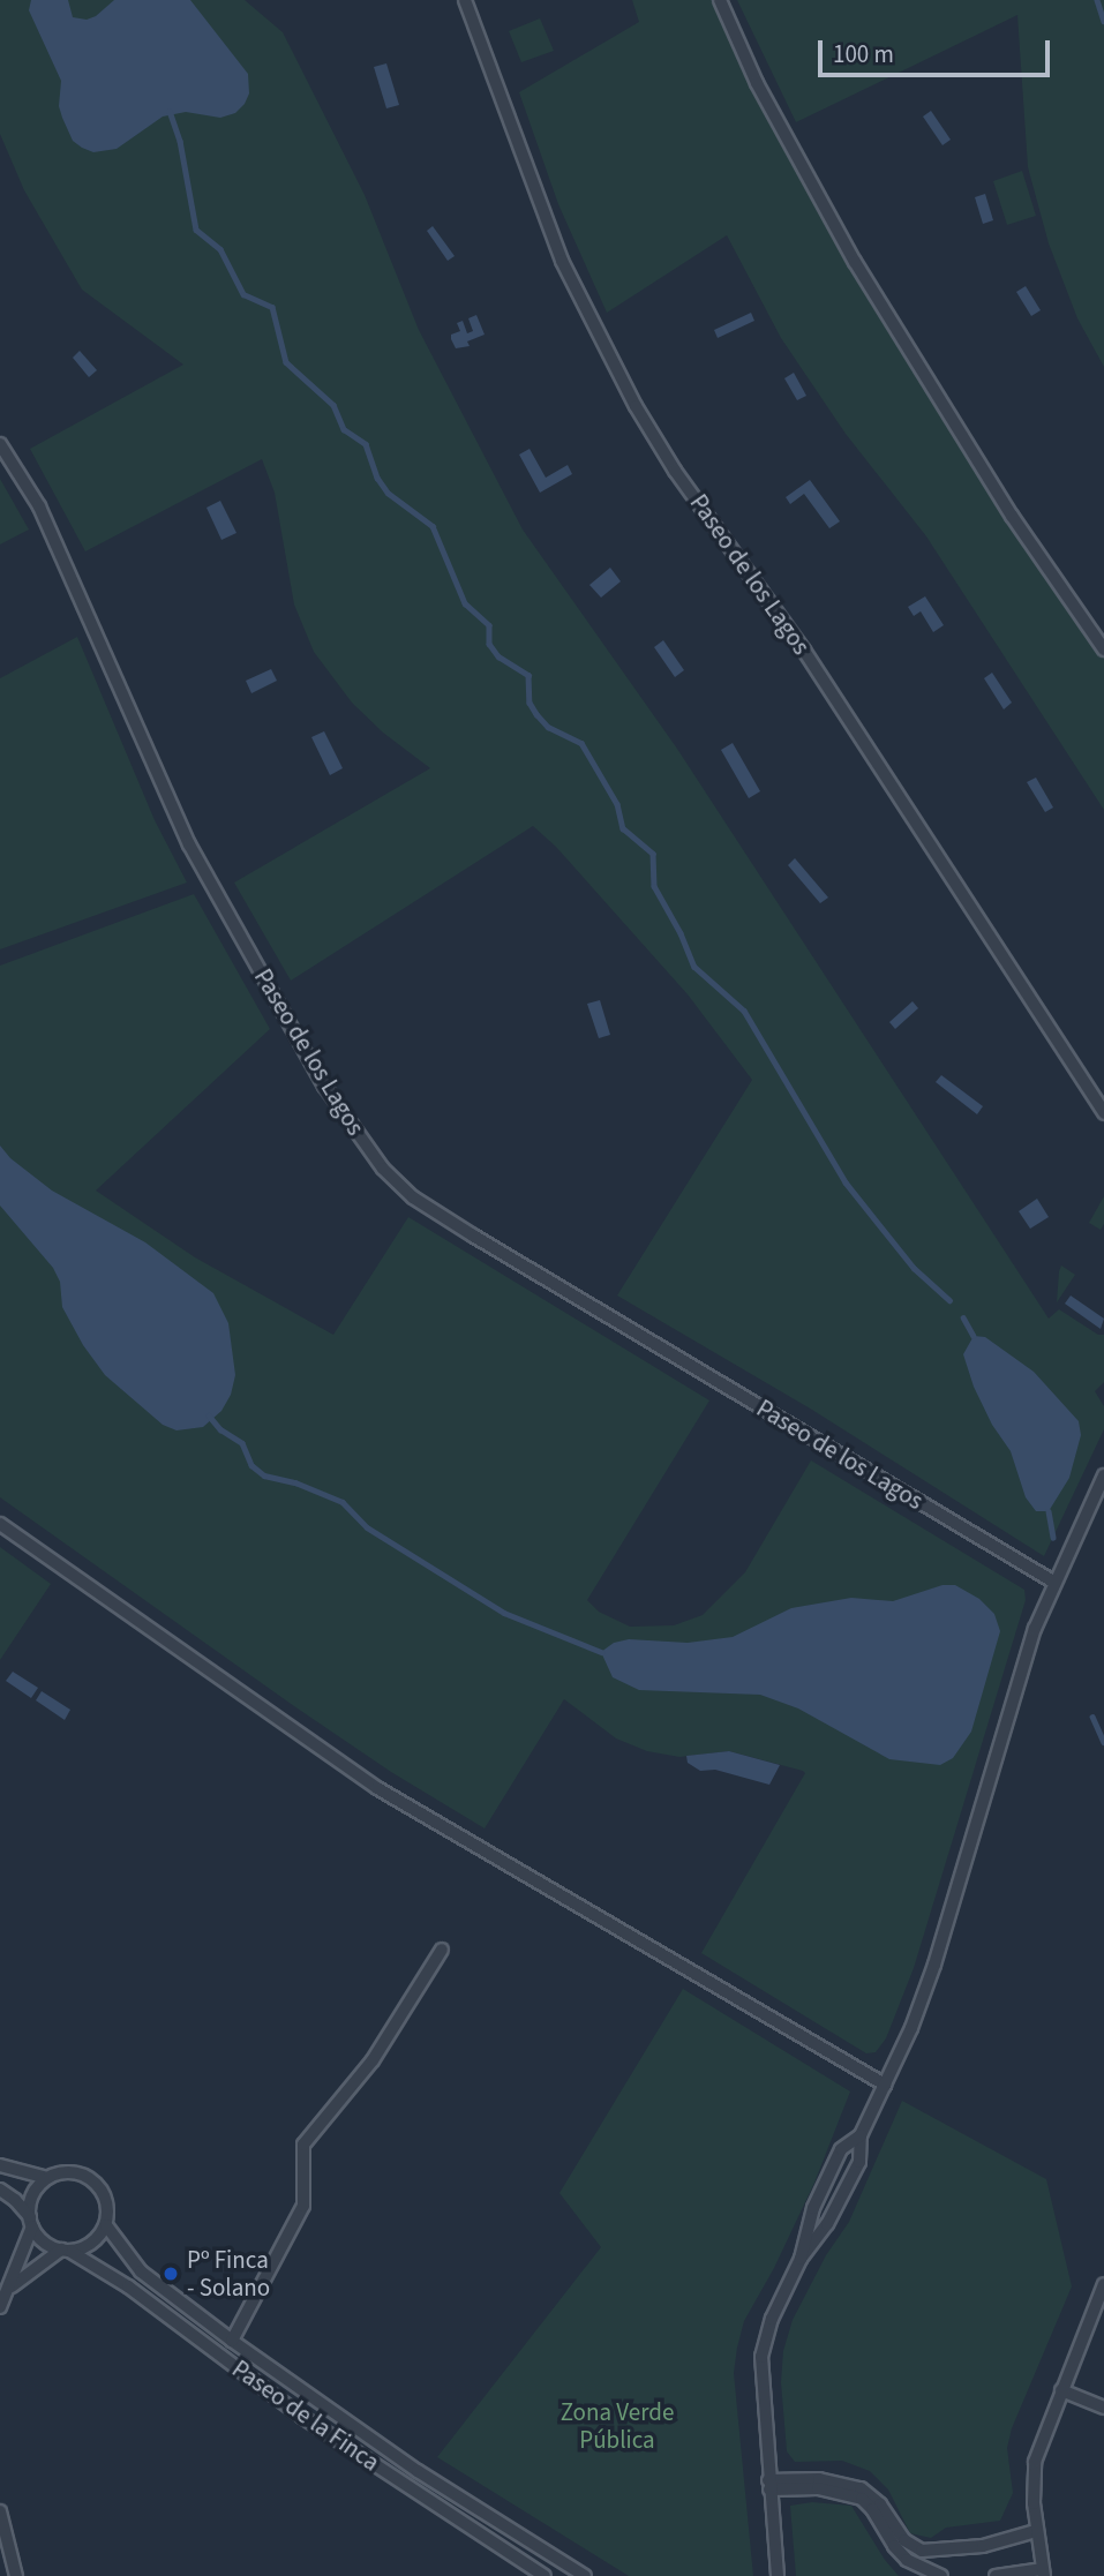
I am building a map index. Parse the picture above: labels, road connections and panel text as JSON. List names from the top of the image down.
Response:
{
  "streets": {
    "street": ["Paseo de los Lagos", "Paseo de la Finca"]
  },
  "parks": ["Zona Verde Pública"],
  "places": ["Pº Finca - Solano"],
  "scale_bar": "100 m"
}
